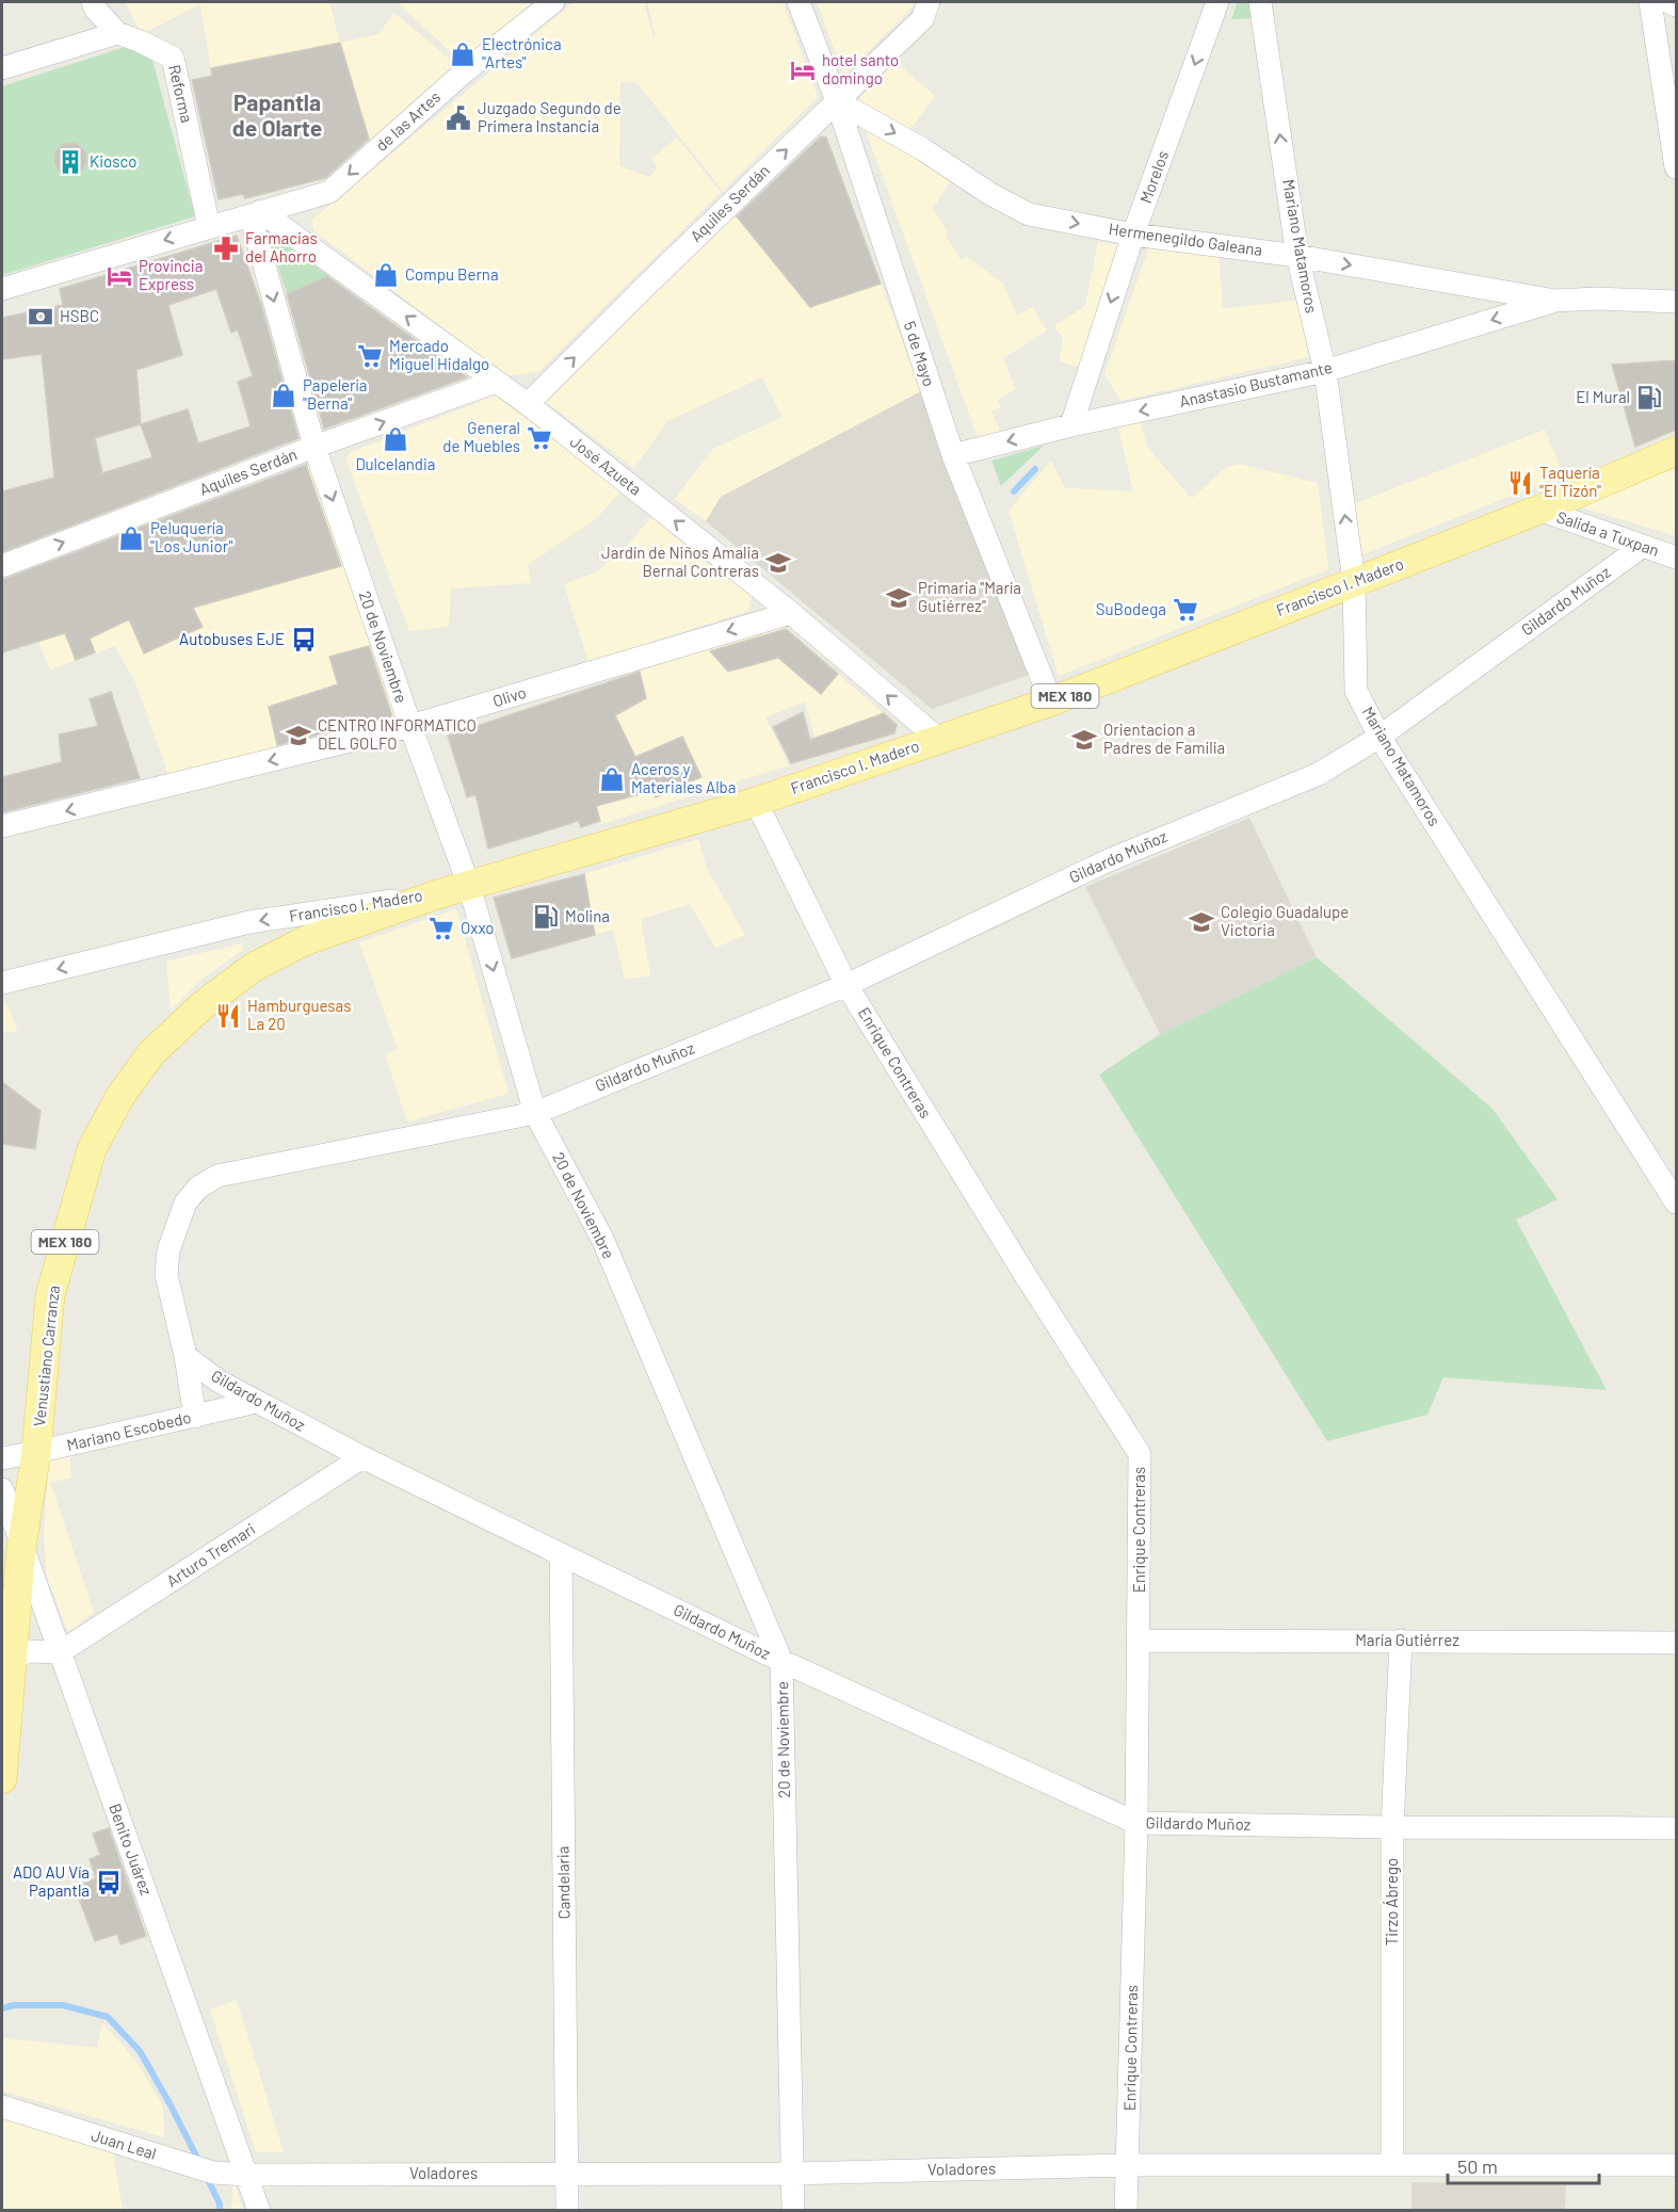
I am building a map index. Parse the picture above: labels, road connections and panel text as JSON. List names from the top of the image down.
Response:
{
  "streets": {
    "main road": ["Francisco I. Madero", "MEX 180", "Venustiano Carranza"],
    "street": [
      "Reforma",
      "de las Artes",
      "Morelos",
      "Aquiles Serdán",
      "Hermenegildo Galeana",
      "Mariano Matamoros",
      "5 de Mayo",
      "Anastasio Bustamante",
      "José Azueta",
      "Salida a Tuxpan",
      "Gildardo Muñoz",
      "20 de Noviembre",
      "Olivo",
      "Enrique Contreras",
      "Mariano Escobedo",
      "Arturo Tremari",
      "María Gutiérrez",
      "Benito Juárez",
      "Candelaria",
      "Tirzo Ábrego",
      "Juan Leal",
      "Voladores"
    ]
  },
  "crossings": [
    ["Reforma", "de las Artes"],
    ["de las Artes", "José Azueta"],
    ["de las Artes", "20 de Noviembre"],
    ["Morelos", "Hermenegildo Galeana"],
    ["Morelos", "Anastasio Bustamante"],
    ["Aquiles Serdán", "Hermenegildo Galeana"],
    ["Aquiles Serdán", "5 de Mayo"],
    ["Aquiles Serdán", "José Azueta"],
    ["Aquiles Serdán", "20 de Noviembre"],
    ["Hermenegildo Galeana", "Mariano Matamoros"],
    ["Hermenegildo Galeana", "5 de Mayo"],
    ["Hermenegildo Galeana", "Anastasio Bustamante"],
    ["Mariano Matamoros", "Anastasio Bustamante"],
    ["Mariano Matamoros", "Francisco I. Madero"],
    ["Mariano Matamoros", "Gildardo Muñoz"],
    ["5 de Mayo", "Anastasio Bustamante"],
    ["5 de Mayo", "Francisco I. Madero"],
    ["José Azueta", "Francisco I. Madero"],
    ["José Azueta", "20 de Noviembre"],
    ["José Azueta", "Olivo"],
    ["Salida a Tuxpan", "Francisco I. Madero"],
    ["Salida a Tuxpan", "Gildardo Muñoz"],
    ["Francisco I. Madero", "20 de Noviembre"],
    ["Francisco I. Madero", "Enrique Contreras"],
    ["Francisco I. Madero", "Venustiano Carranza"],
    ["Gildardo Muñoz", "20 de Noviembre"],
    ["Gildardo Muñoz", "Enrique Contreras"],
    ["Gildardo Muñoz", "Mariano Escobedo"],
    ["Gildardo Muñoz", "Arturo Tremari"],
    ["Gildardo Muñoz", "Candelaria"],
    ["Gildardo Muñoz", "Tirzo Ábrego"],
    ["20 de Noviembre", "Olivo"],
    ["20 de Noviembre", "Voladores"],
    ["Enrique Contreras", "María Gutiérrez"],
    ["Enrique Contreras", "Voladores"],
    ["Venustiano Carranza", "Mariano Escobedo"],
    ["Venustiano Carranza", "Benito Juárez"],
    ["Arturo Tremari", "Benito Juárez"],
    ["María Gutiérrez", "Tirzo Ábrego"],
    ["Benito Juárez", "Juan Leal"],
    ["Benito Juárez", "Voladores"],
    ["Candelaria", "Voladores"],
    ["Tirzo Ábrego", "Voladores"],
    ["Juan Leal", "Voladores"]
  ],
  "one_way": [
    "de las Artes",
    "Morelos",
    "Aquiles Serdán",
    "Hermenegildo Galeana",
    "Mariano Matamoros",
    "Anastasio Bustamante",
    "José Azueta",
    "20 de Noviembre",
    "Olivo"
  ],
  "districts": ["Papantla de Olarte"],
  "places": {
    "shop": [
      "Electrónica \"Artes\"",
      "Compu Berna",
      "Papelería \"Berna\"",
      "Dulcelandia",
      "Peluquería \"Los Junior\"",
      "Aceros y Materiales Alba"
    ],
    "hotel": ["hotel santo domingo", "Provincia Express"],
    "public building": ["Juzgado Segundo de Primera Instancia"],
    "building": ["Kiosco"],
    "pharmacy": ["Farmacias del Ahorro"],
    "bank": ["HSBC"],
    "supermarket": [
      "Mercado Miguel Hidalgo",
      "General de Muebles",
      "SuBodega",
      "Oxxo"
    ],
    "fuel station": ["El Mural", "Molina"],
    "restaurant": ["Taquería \"El Tizón\"", "Hamburguesas La 20"],
    "school or university": [
      "Jardín de Niños Amalia Bernal Contreras",
      "Primaria \"María Gutiérrez\"",
      "CENTRO INFORMATICO DEL GOLFO",
      "Orientacion a Padres de Familia",
      "Colegio Guadalupe Victoria"
    ],
    "bus stop": ["Autobuses EJE", "ADO AU Vía Papantla"]
  },
  "scale_bar": "50 m"
}
